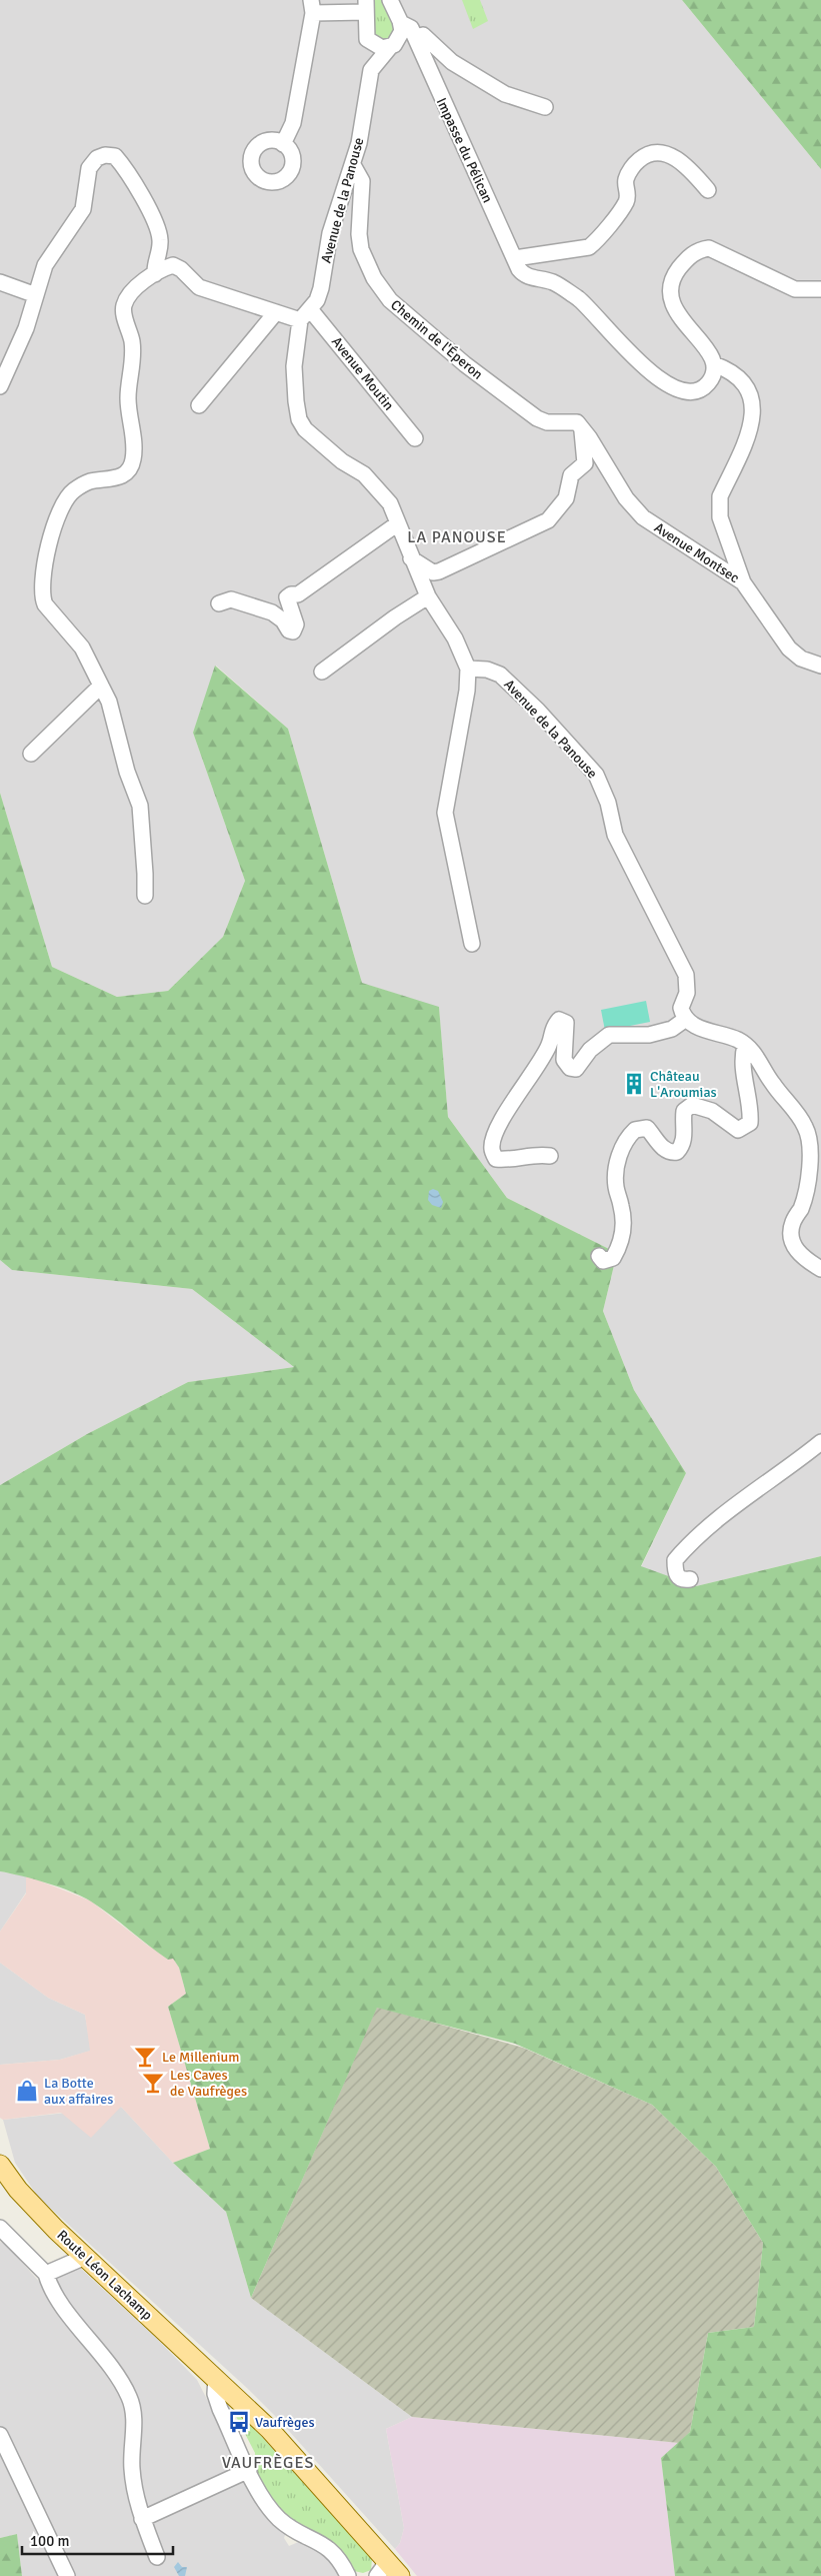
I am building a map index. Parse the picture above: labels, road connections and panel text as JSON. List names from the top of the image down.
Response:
{
  "streets": {
    "main road": ["Route Léon Lachamp"],
    "street": [
      "Impasse du Pélican",
      "Avenue de la Panouse",
      "Chemin de l'Éperon",
      "Avenue Moutin",
      "Avenue Montsec"
    ]
  },
  "crossings": [
    ["Impasse du Pélican", "Avenue de la Panouse"],
    ["Avenue de la Panouse", "Chemin de l'Éperon"],
    ["Avenue de la Panouse", "Avenue Moutin"],
    ["Chemin de l'Éperon", "Avenue Montsec"]
  ],
  "districts": ["LA PANOUSE", "VAUFRÈGES"],
  "places": {
    "building": ["Château L'Aroumias"],
    "bar": ["Le Millenium", "Les Caves de Vaufrèges"],
    "shop": ["La Botte aux affaires"],
    "bus stop": ["Vaufrèges"]
  },
  "scale_bar": "100 m"
}
